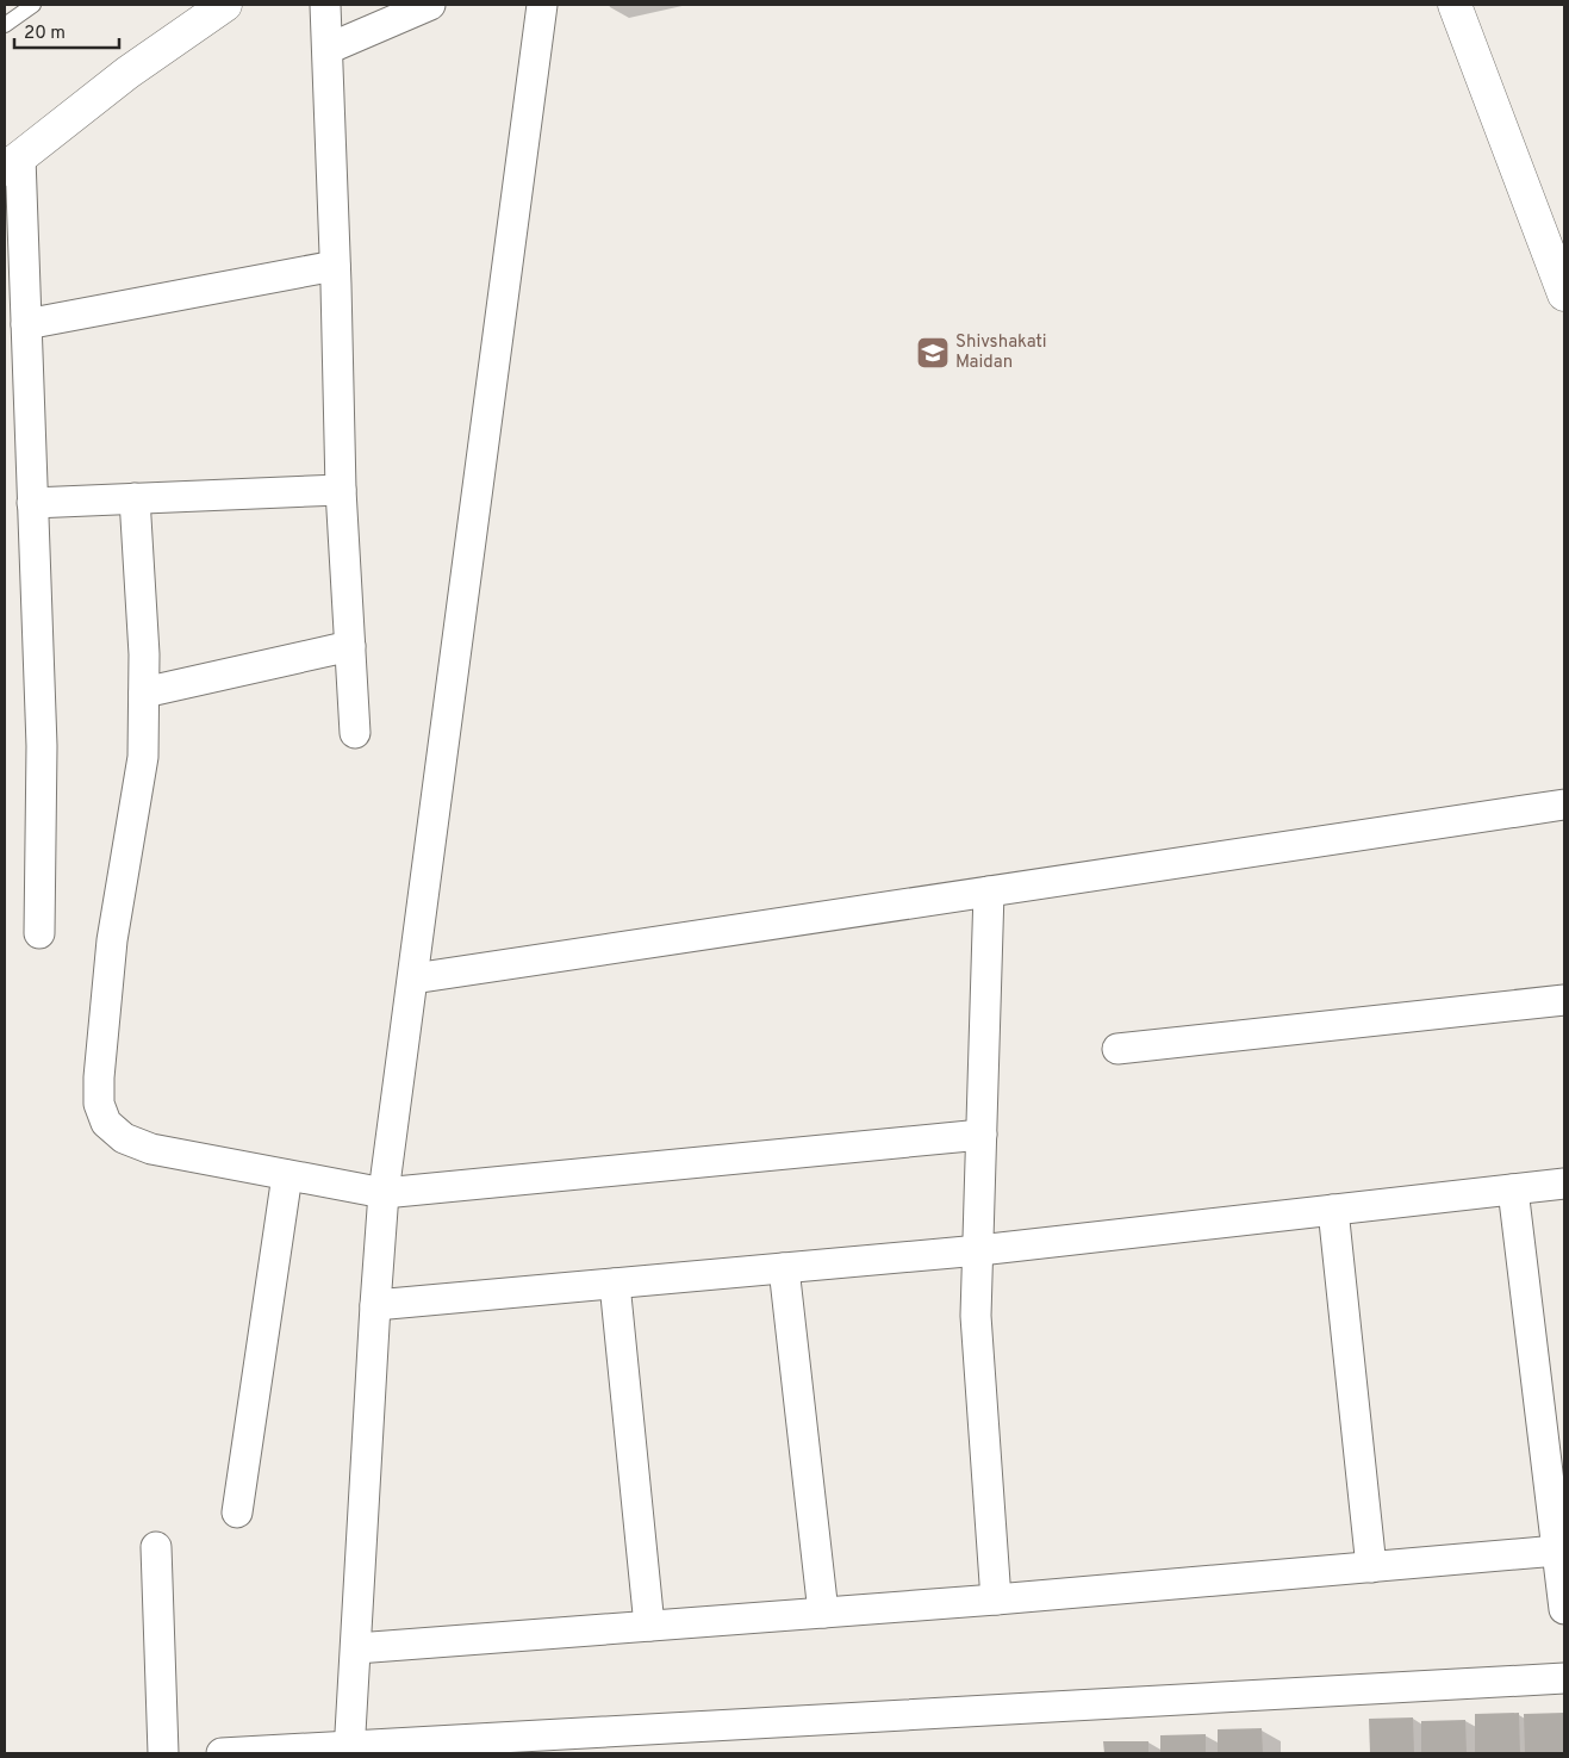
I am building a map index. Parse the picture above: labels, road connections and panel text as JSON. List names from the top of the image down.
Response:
{
  "places": {
    "school or university": ["Shivshakati Maidan"]
  },
  "scale_bar": "20 m"
}
